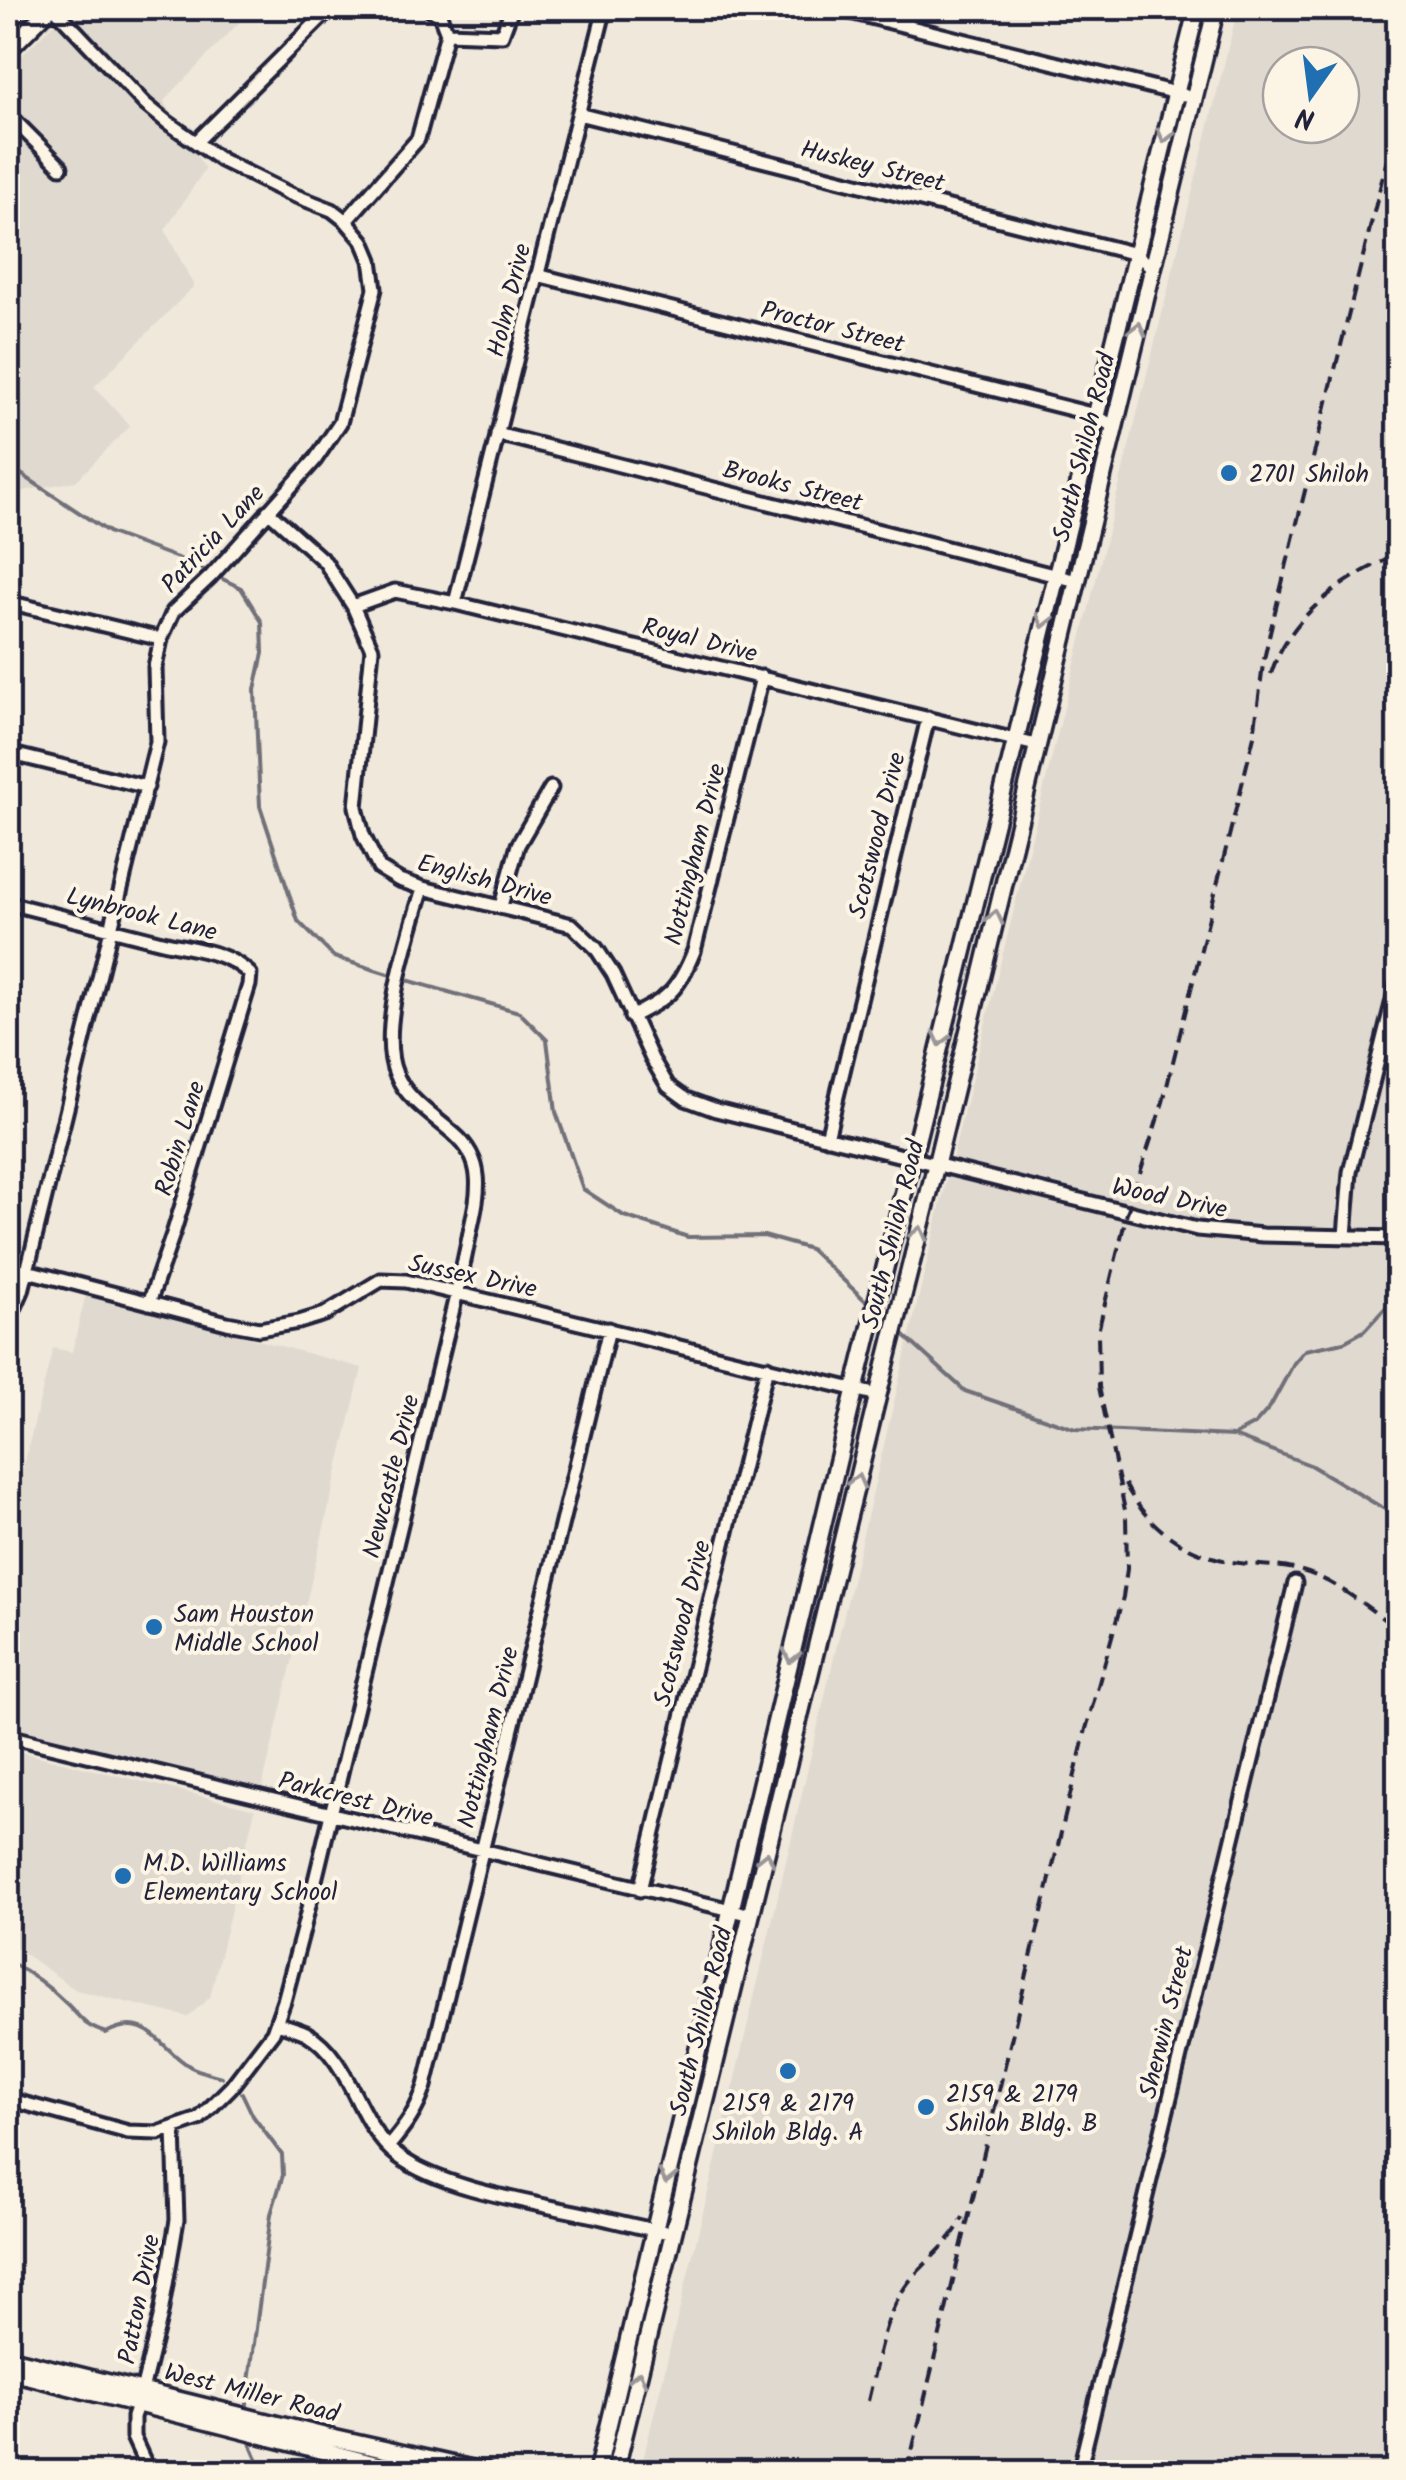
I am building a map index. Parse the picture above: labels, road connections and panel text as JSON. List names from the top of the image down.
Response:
{
  "streets": {
    "main road": ["South Shiloh Road", "West Miller Road"],
    "street": [
      "Huskey Street",
      "Holm Drive",
      "Proctor Street",
      "Brooks Street",
      "Patricia Lane",
      "Royal Drive",
      "Scotswood Drive",
      "Nottingham Drive",
      "English Drive",
      "Lynbrook Lane",
      "Robin Lane",
      "Wood Drive",
      "Sussex Drive",
      "Newcastle Drive",
      "Parkcrest Drive",
      "Sherwin Street",
      "Patton Drive"
    ]
  },
  "crossings": [
    ["Huskey Street", "Holm Drive"],
    ["Huskey Street", "South Shiloh Road"],
    ["Holm Drive", "Proctor Street"],
    ["Holm Drive", "Brooks Street"],
    ["Holm Drive", "Royal Drive"],
    ["Proctor Street", "South Shiloh Road"],
    ["South Shiloh Road", "Brooks Street"],
    ["South Shiloh Road", "Royal Drive"],
    ["South Shiloh Road", "English Drive"],
    ["South Shiloh Road", "Wood Drive"],
    ["South Shiloh Road", "Sussex Drive"],
    ["South Shiloh Road", "Parkcrest Drive"],
    ["Patricia Lane", "English Drive"],
    ["Patricia Lane", "Lynbrook Lane"],
    ["Patricia Lane", "Sussex Drive"],
    ["Royal Drive", "Scotswood Drive"],
    ["Royal Drive", "Nottingham Drive"],
    ["Royal Drive", "English Drive"],
    ["Scotswood Drive", "English Drive"],
    ["Scotswood Drive", "Sussex Drive"],
    ["Scotswood Drive", "Parkcrest Drive"],
    ["Nottingham Drive", "English Drive"],
    ["Nottingham Drive", "Sussex Drive"],
    ["Nottingham Drive", "Parkcrest Drive"],
    ["English Drive", "Wood Drive"],
    ["English Drive", "Newcastle Drive"],
    ["Lynbrook Lane", "Robin Lane"],
    ["Robin Lane", "Sussex Drive"],
    ["Sussex Drive", "Newcastle Drive"],
    ["Newcastle Drive", "Parkcrest Drive"],
    ["Newcastle Drive", "Patton Drive"],
    ["Patton Drive", "West Miller Road"]
  ],
  "places": [
    "2701 Shiloh",
    "Sam Houston Middle School",
    "M.D. Williams Elementary School",
    "2159 & 2179 Shiloh Bldg. A",
    "2159 & 2179 Shiloh Bldg. B"
  ],
  "north": "bottom"
}
